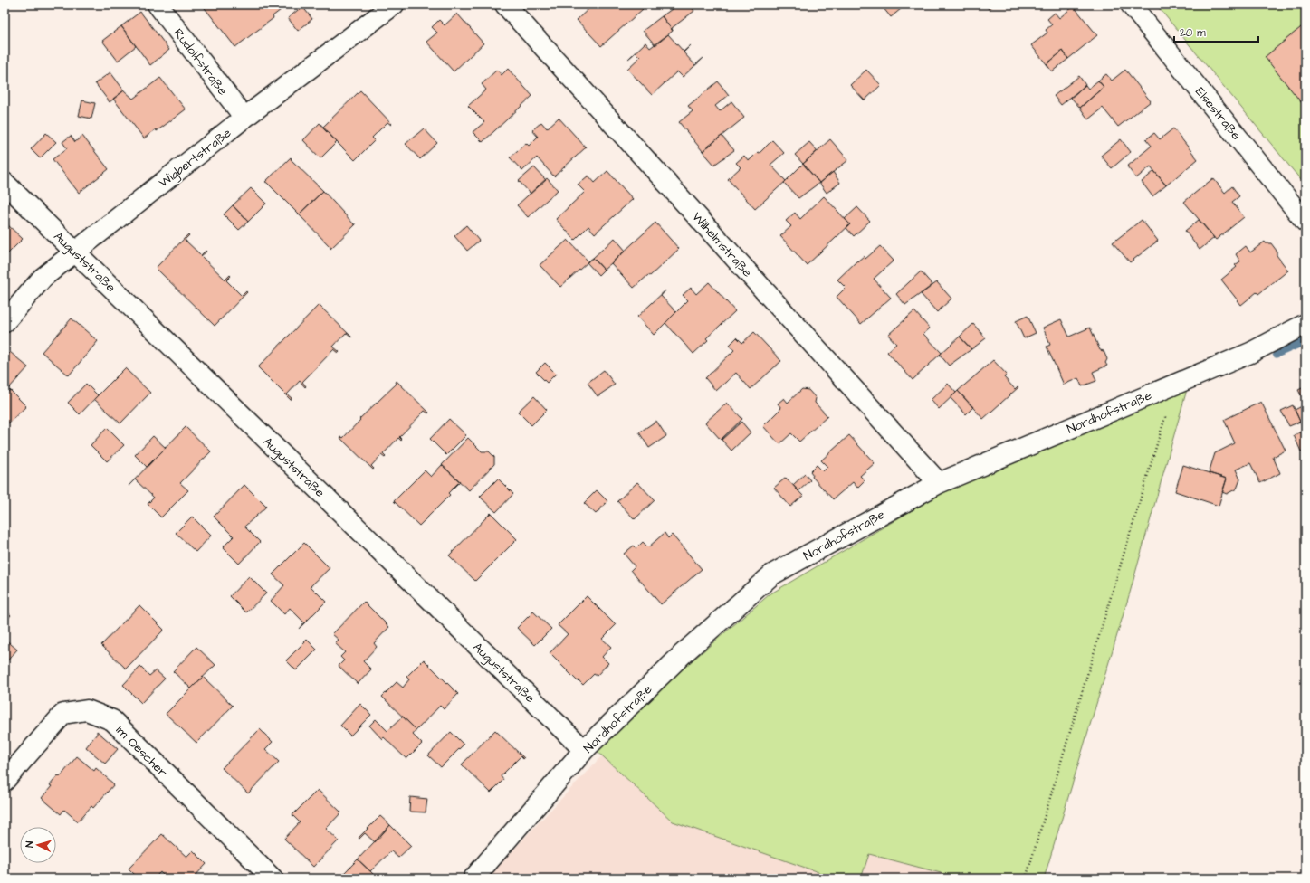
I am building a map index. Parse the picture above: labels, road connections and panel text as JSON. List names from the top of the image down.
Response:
{
  "streets": {
    "street": [
      "Rudolfstraße",
      "Elsestraße",
      "Wigbertstraße",
      "Wilhelmstraße",
      "Auguststraße",
      "Nordhofstraße",
      "Im Oescher"
    ]
  },
  "crossings": [
    ["Rudolfstraße", "Wigbertstraße"],
    ["Wigbertstraße", "Auguststraße"],
    ["Wilhelmstraße", "Nordhofstraße"],
    ["Auguststraße", "Nordhofstraße"]
  ],
  "scale_bar": "20 m",
  "north": "left"
}
